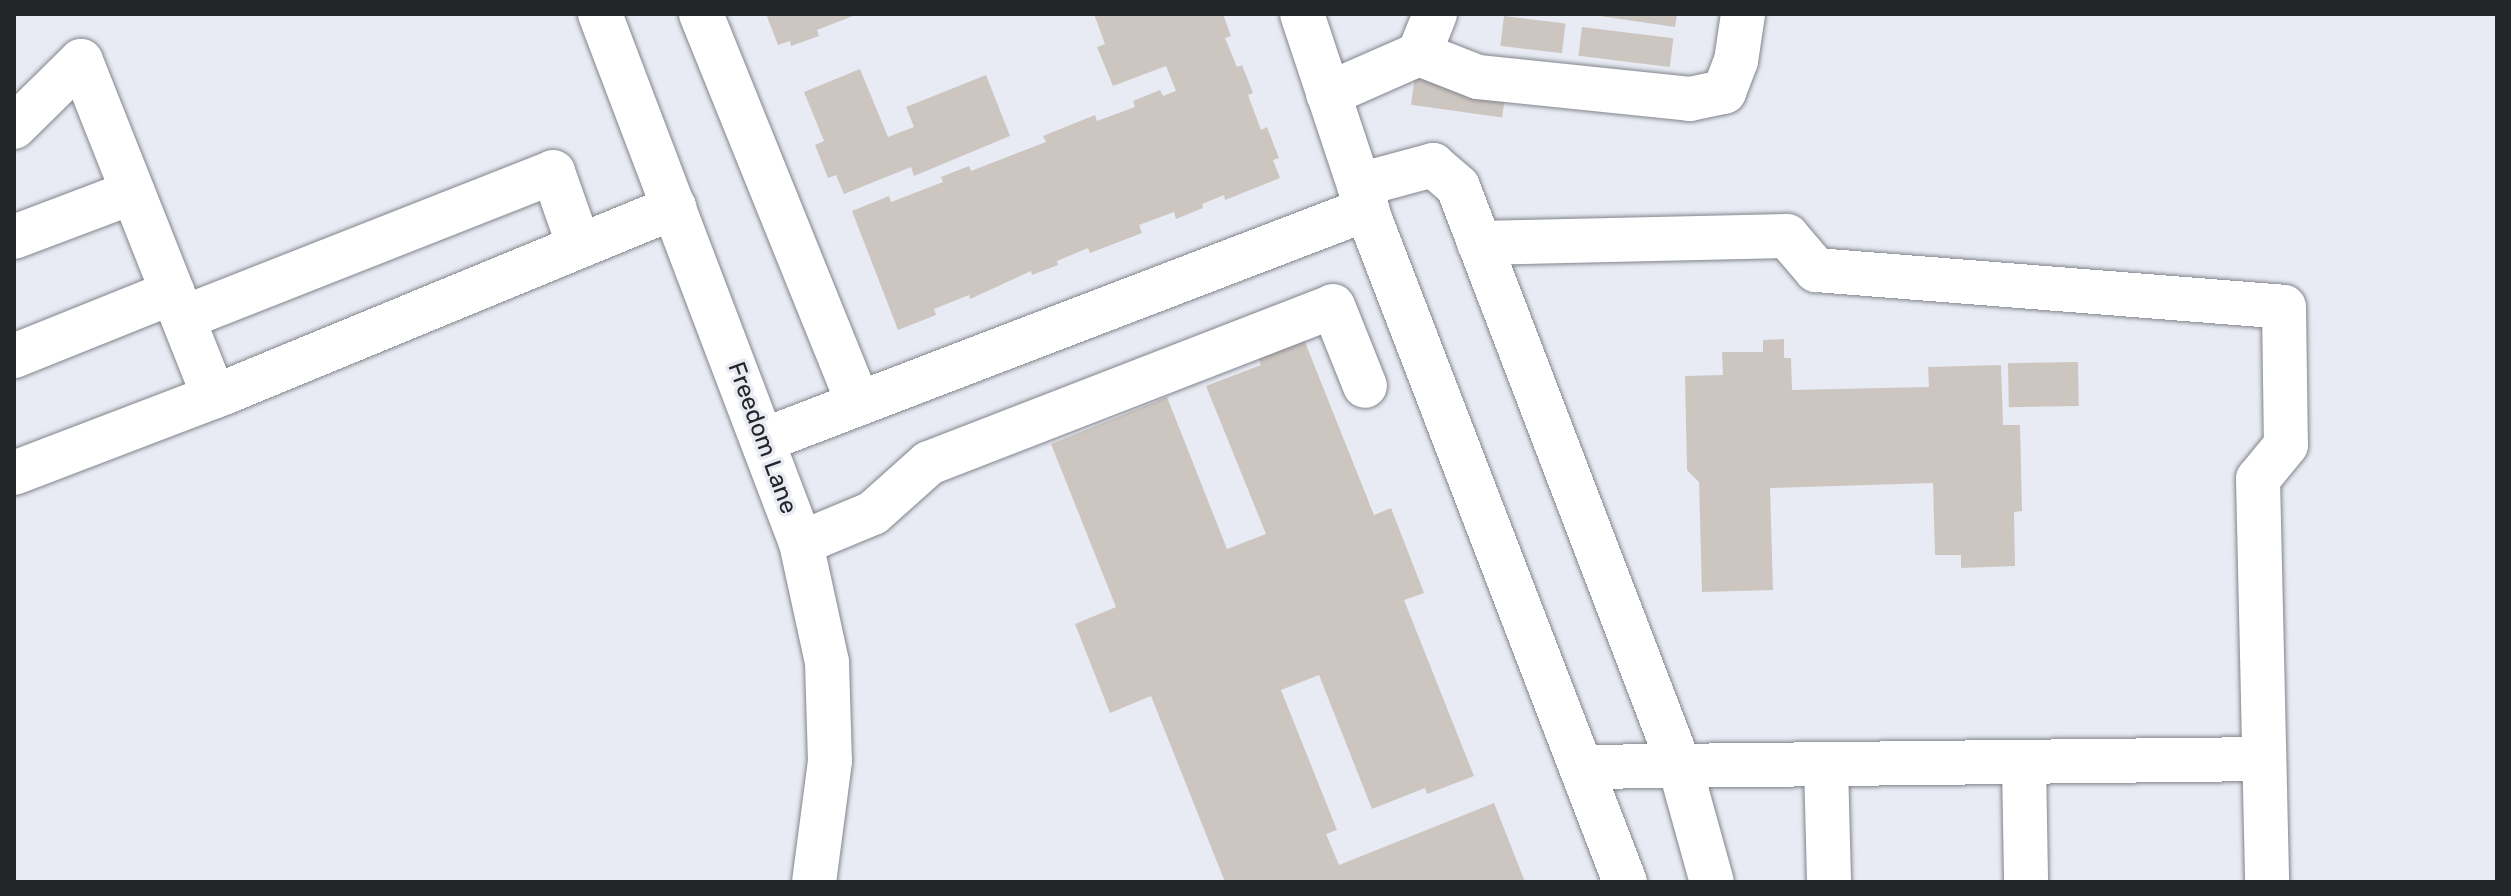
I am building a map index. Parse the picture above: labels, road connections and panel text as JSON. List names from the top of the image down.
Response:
{
  "streets": {
    "lane": ["Freedom Lane"]
  }
}
